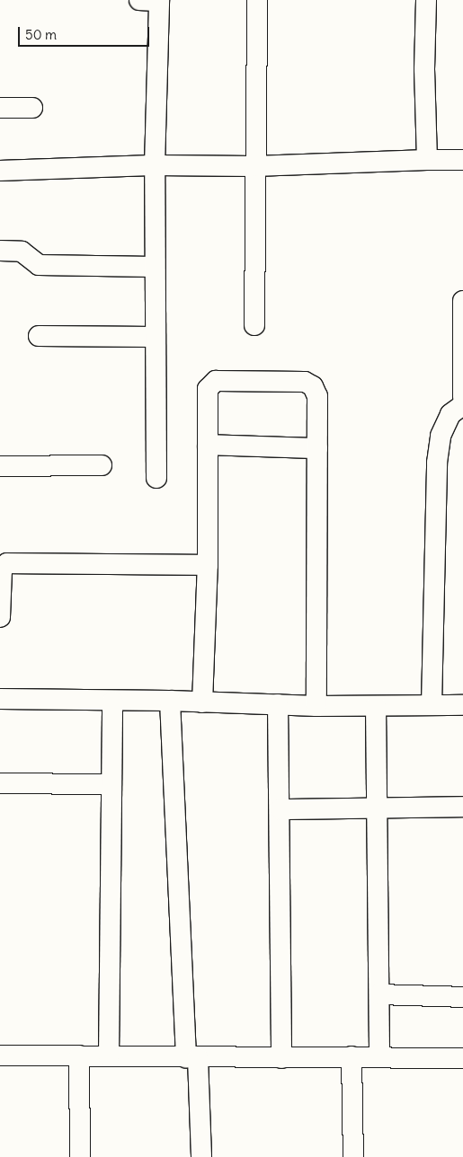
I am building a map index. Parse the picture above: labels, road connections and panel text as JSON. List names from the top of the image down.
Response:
{
  "scale_bar": "50 m"
}
